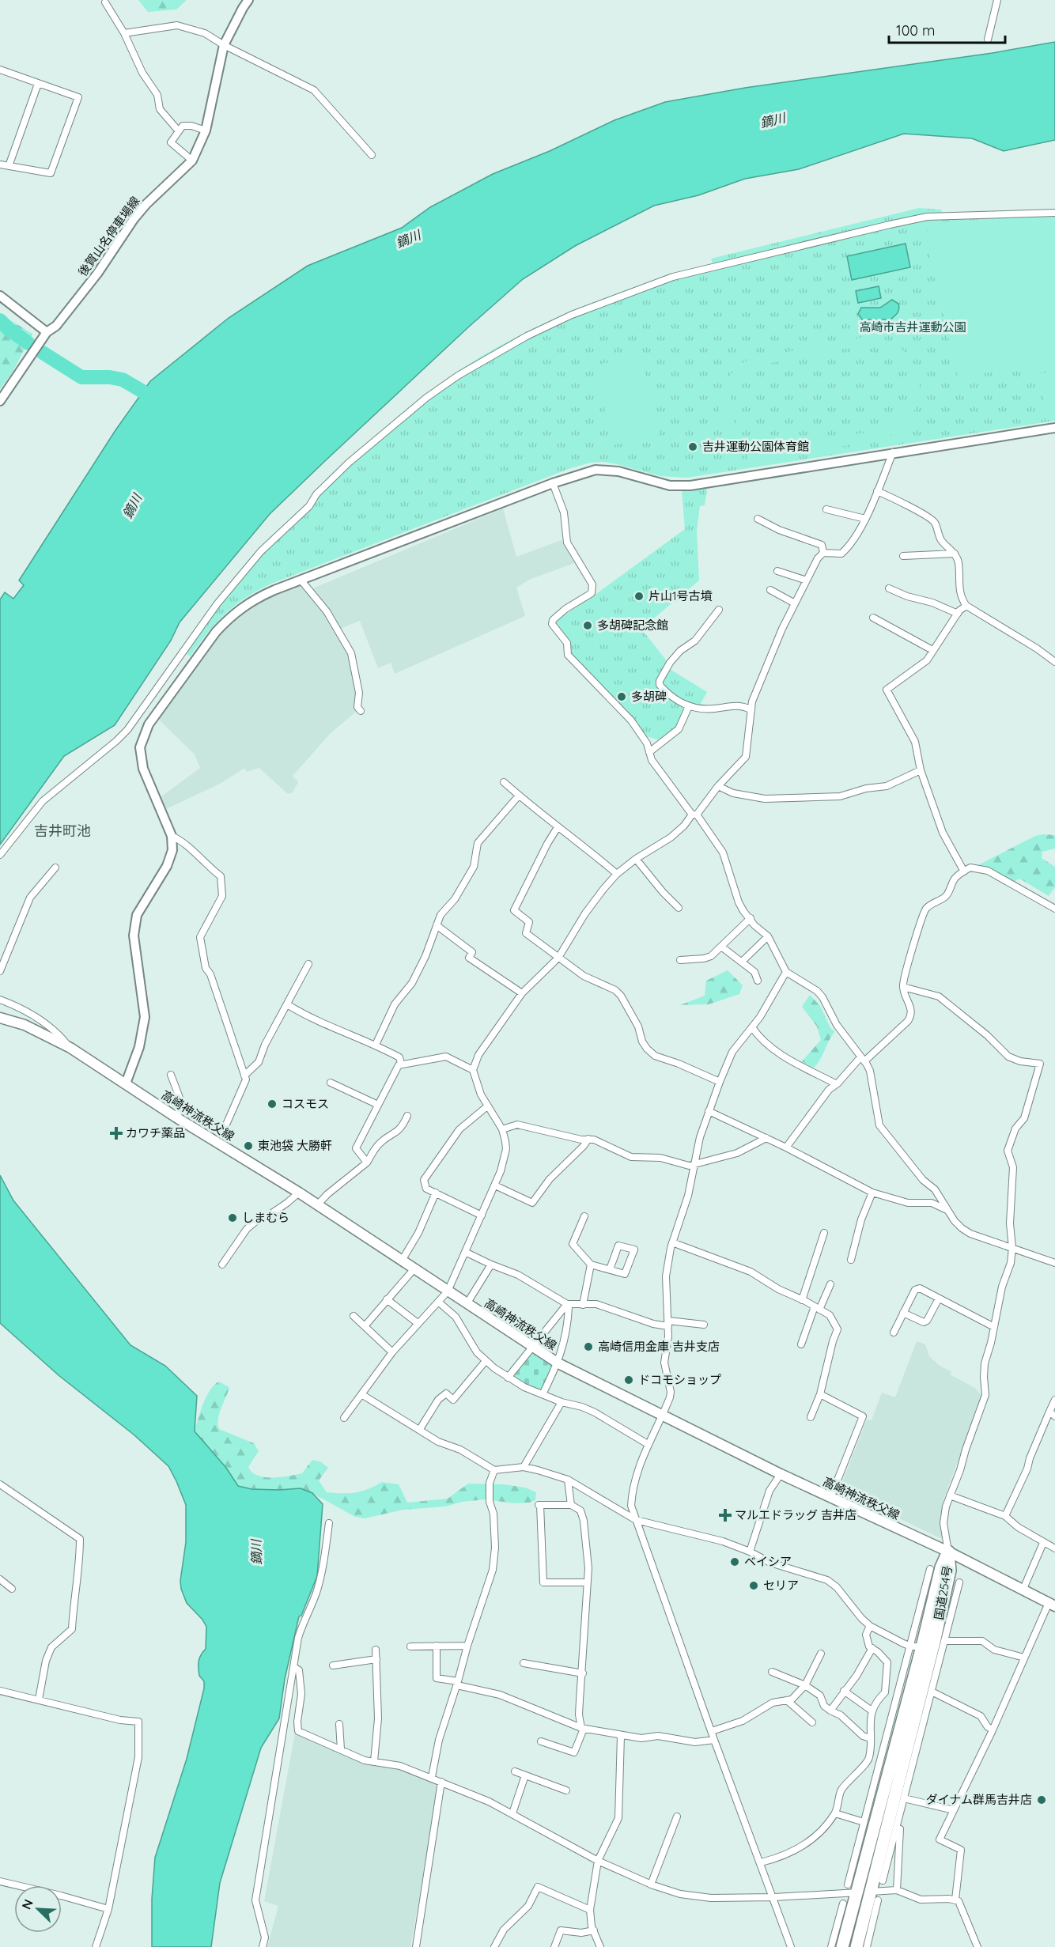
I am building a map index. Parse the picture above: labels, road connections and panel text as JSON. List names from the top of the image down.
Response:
{
  "streets": {
    "highway": ["国道254号"],
    "main road": ["高崎神流秩父線"],
    "street": ["後賀山名停車場線"]
  },
  "crossings": [
    ["高崎神流秩父線", "国道254号"]
  ],
  "districts": ["吉井町池"],
  "water": ["鏑川"],
  "parks": ["高崎市吉井運動公園"],
  "places": {
    "other": [
      "吉井運動公園体育館",
      "片山1号古墳",
      "多胡碑記念館",
      "多胡碑",
      "コスモス",
      "東池袋 大勝軒",
      "しまむら",
      "高崎信用金庫 吉井支店",
      "ドコモショップ",
      "ベイシア",
      "セリア",
      "ダイナム群馬吉井店"
    ],
    "health": ["カワチ薬品", "マルエドラッグ 吉井店"]
  },
  "scale_bar": "100 m",
  "north": "top left"
}
